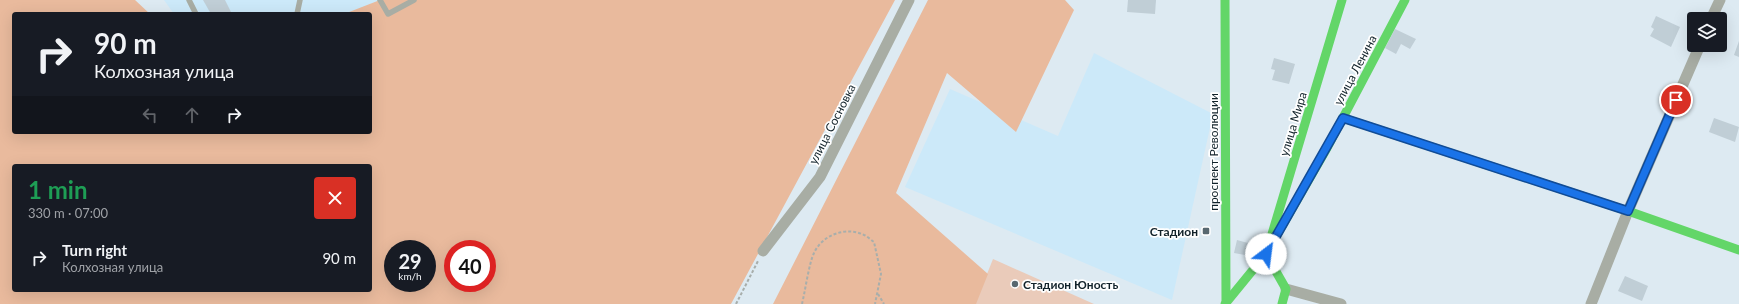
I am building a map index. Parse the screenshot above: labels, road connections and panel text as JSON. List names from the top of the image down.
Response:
{
  "streets": {
    "street": [
      "улица Ленина",
      "улица Сосновка",
      "улица Мира",
      "проспект Революции"
    ]
  },
  "crossings": [
    ["улица Ленина", "улица Мира"],
    ["улица Ленина", "проспект Революции"]
  ],
  "places": {
    "transit": ["Стадион"],
    "other": ["Стадион Юность"]
  },
  "page": {
    "turn": ["90 m", "Колхозная улица"],
    "heading": ["1 min", "330 m · 07:00"],
    "list": [
      {
        "name": "Turn right",
        "note": "Колхозная улица",
        "value": "90 m"
      }
    ],
    "speed": "29 km/h",
    "limit": "40"
  }
}
